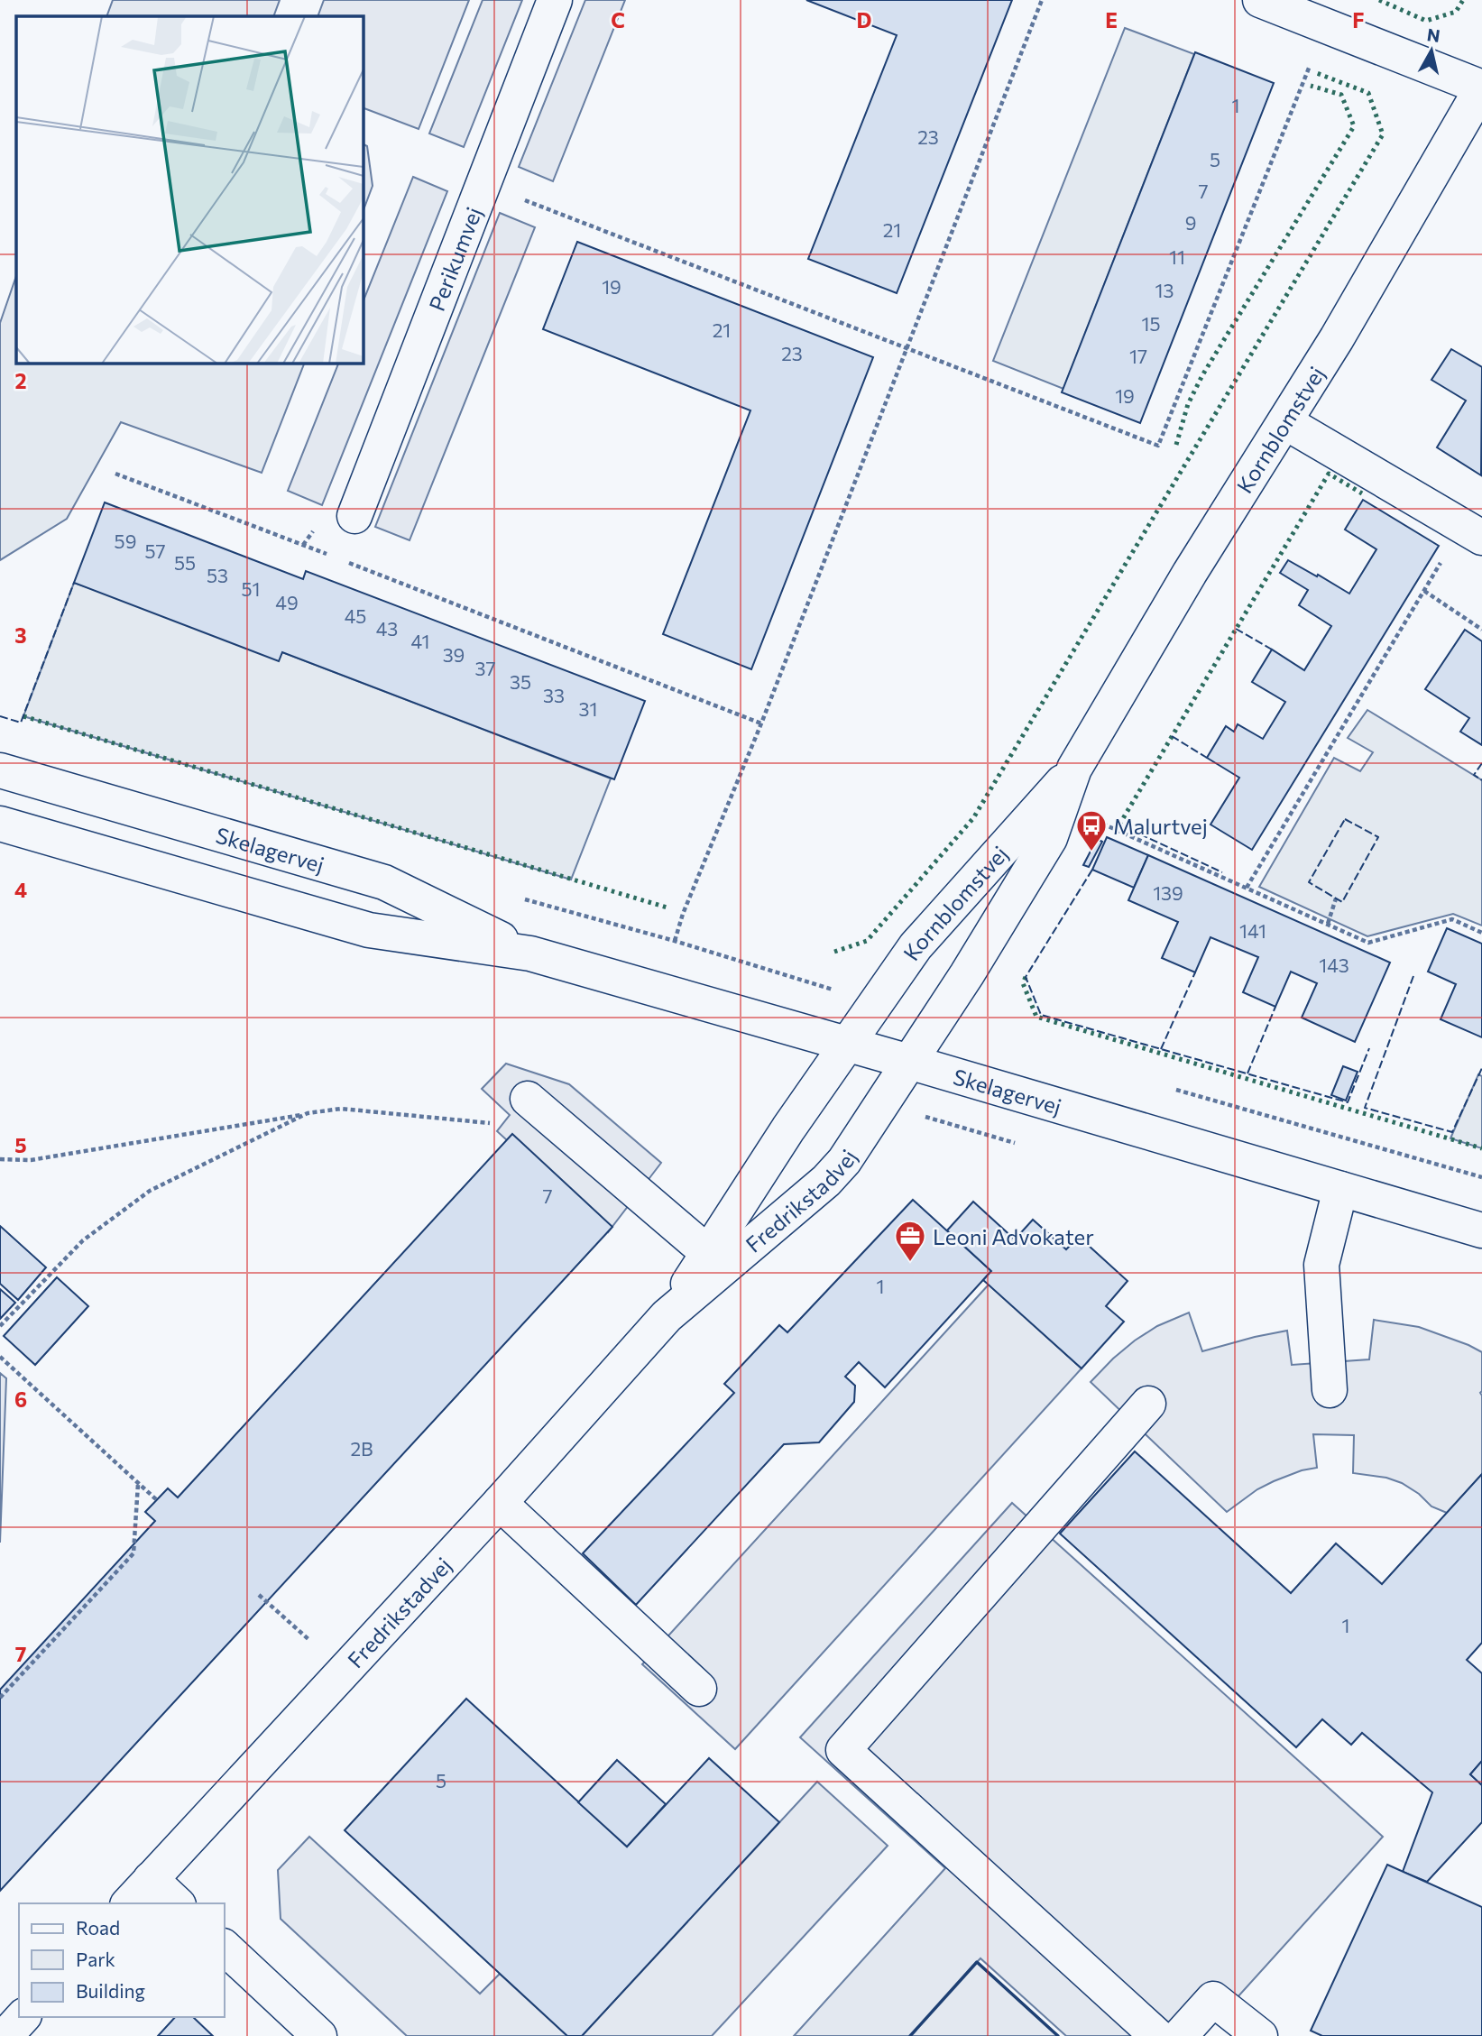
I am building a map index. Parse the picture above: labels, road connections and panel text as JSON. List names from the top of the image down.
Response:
{
  "streets": {
    "street": [
      "Perikumvej",
      "Kornblomstvej",
      "Skelagervej",
      "Fredrikstadvej"
    ]
  },
  "crossings": [
    ["Kornblomstvej", "Skelagervej"],
    ["Kornblomstvej", "Fredrikstadvej"],
    ["Skelagervej", "Fredrikstadvej"]
  ],
  "places": {
    "bus stop": ["Malurtvej"],
    "office": ["Leoni Advokater"]
  },
  "house_numbers": [
    "1",
    "23",
    "5",
    "7",
    "9",
    "21",
    "11",
    "19",
    "13",
    "15",
    "21",
    "23",
    "17",
    "19",
    "59",
    "57",
    "55",
    "53",
    "51",
    "49",
    "45",
    "43",
    "41",
    "39",
    "37",
    "35",
    "33",
    "31",
    "139",
    "141",
    "143",
    "7",
    "1",
    "2B",
    "1",
    "5"
  ],
  "legend": ["Road", "Park", "Building"],
  "north": "top",
  "grid": {
    "columns": [
      "C",
      "D",
      "E",
      "F"
    ],
    "rows": [
      "2",
      "3",
      "4",
      "5",
      "6",
      "7"
    ]
  }
}
